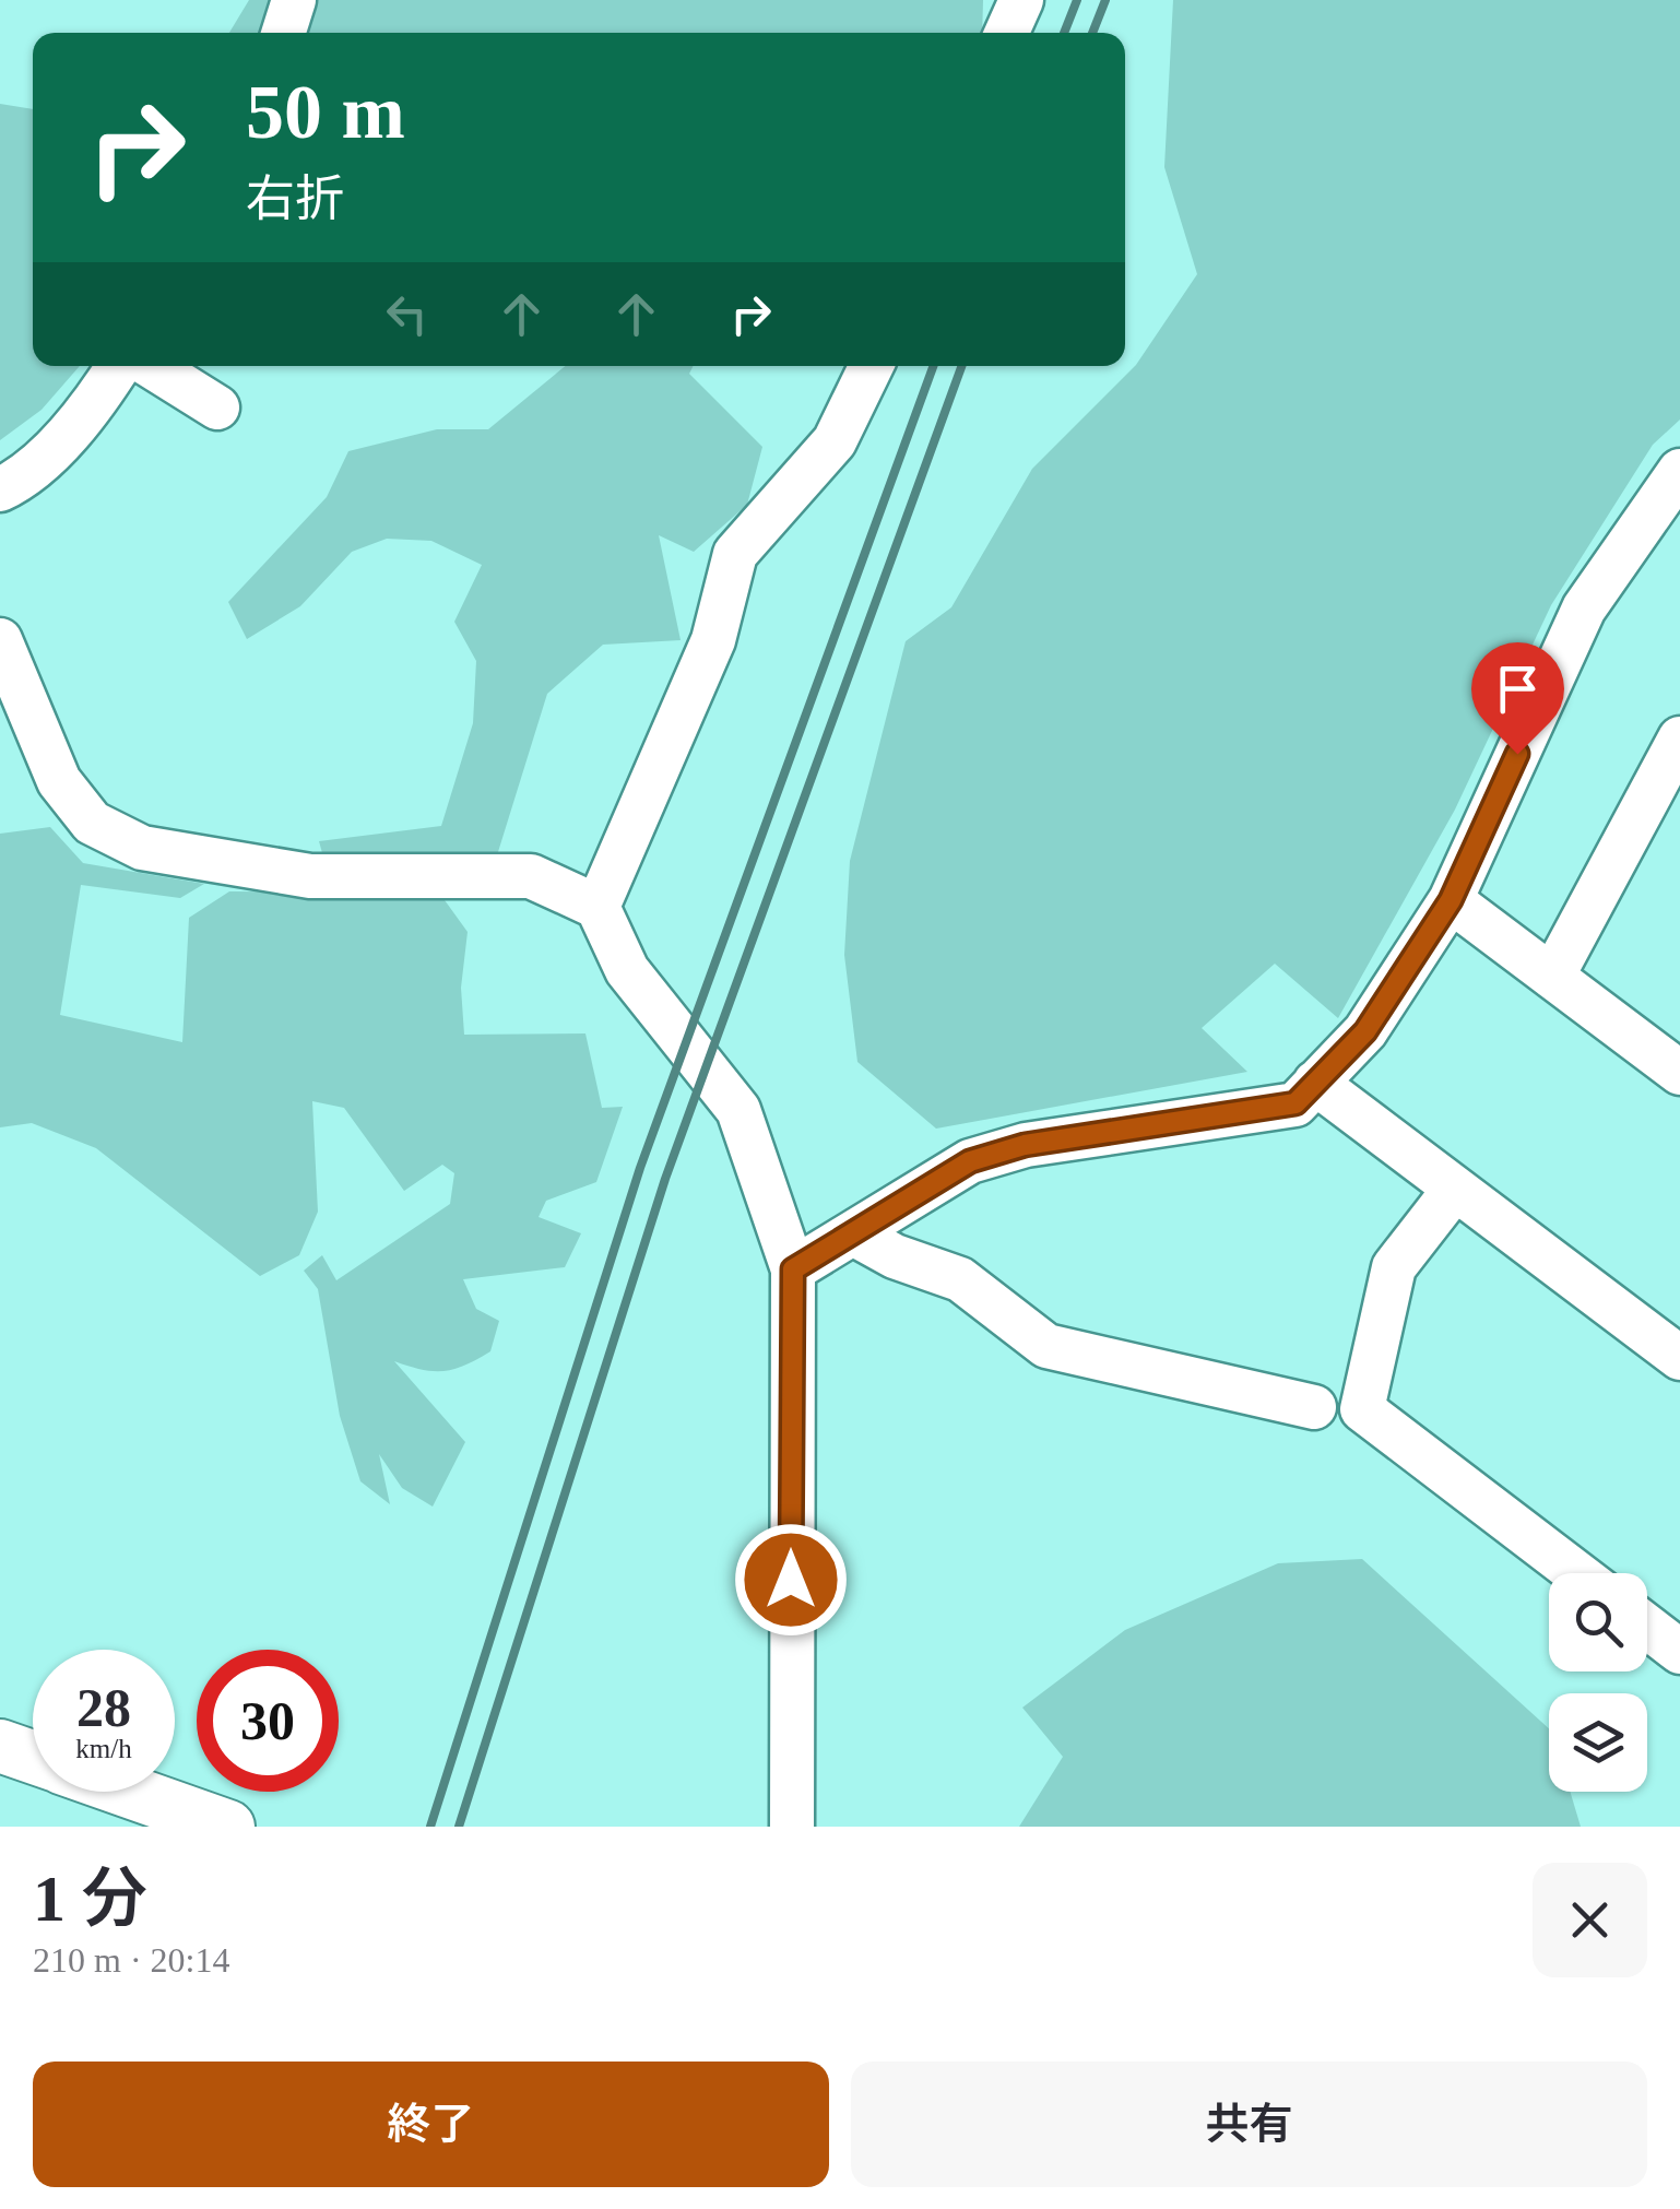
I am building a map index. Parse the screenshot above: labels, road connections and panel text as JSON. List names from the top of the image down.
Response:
{
  "page": {
    "turn": ["50 m", "右折"],
    "speed": "28 km/h",
    "limit": "30",
    "heading": ["1 分", "210 m · 20:14"],
    "buttons": ["終了", "共有"]
  }
}
